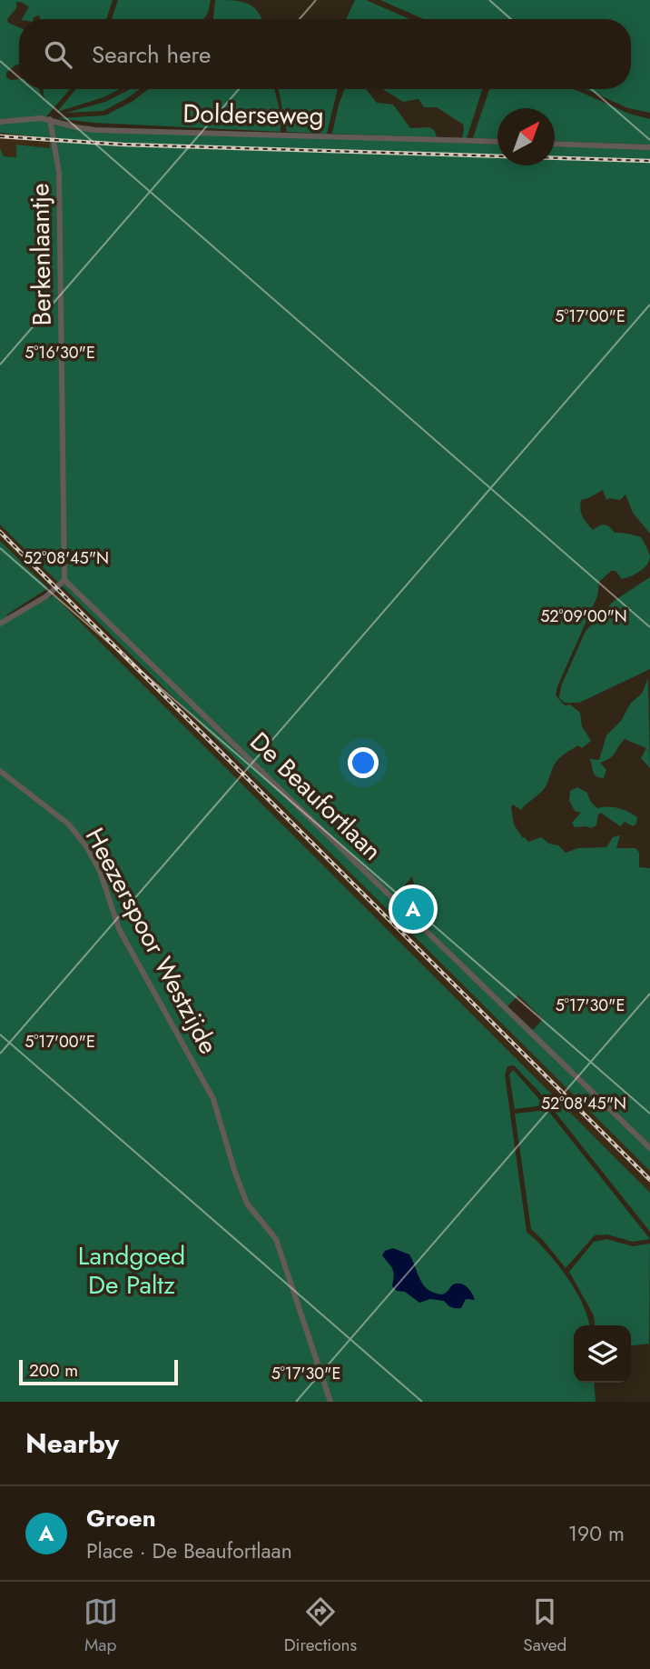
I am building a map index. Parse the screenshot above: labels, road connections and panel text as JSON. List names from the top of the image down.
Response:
{
  "streets": {
    "street": [
      "Dolderseweg",
      "Berkenlaantje",
      "De Beaufortlaan",
      "Heezerspoor Westzijde"
    ]
  },
  "crossings": [
    ["Dolderseweg", "Berkenlaantje"],
    ["Berkenlaantje", "De Beaufortlaan"]
  ],
  "parks": ["Landgoed De Paltz"],
  "scale_bar": "200 m",
  "north": "top right",
  "page": {
    "search": "Search here",
    "pins": "A",
    "scale": "200 m",
    "heading": "Nearby",
    "list": [
      {
        "mark": "A",
        "name": "Groen",
        "note": "Place · De Beaufortlaan",
        "value": "190 m"
      }
    ],
    "nav": ["Map", "Directions", "Saved"]
  },
  "coordinates": [
    "5°17'00\"E",
    "5°16'30\"E",
    "52°08'45\"N",
    "52°09'00\"N",
    "5°17'30\"E"
  ]
}
